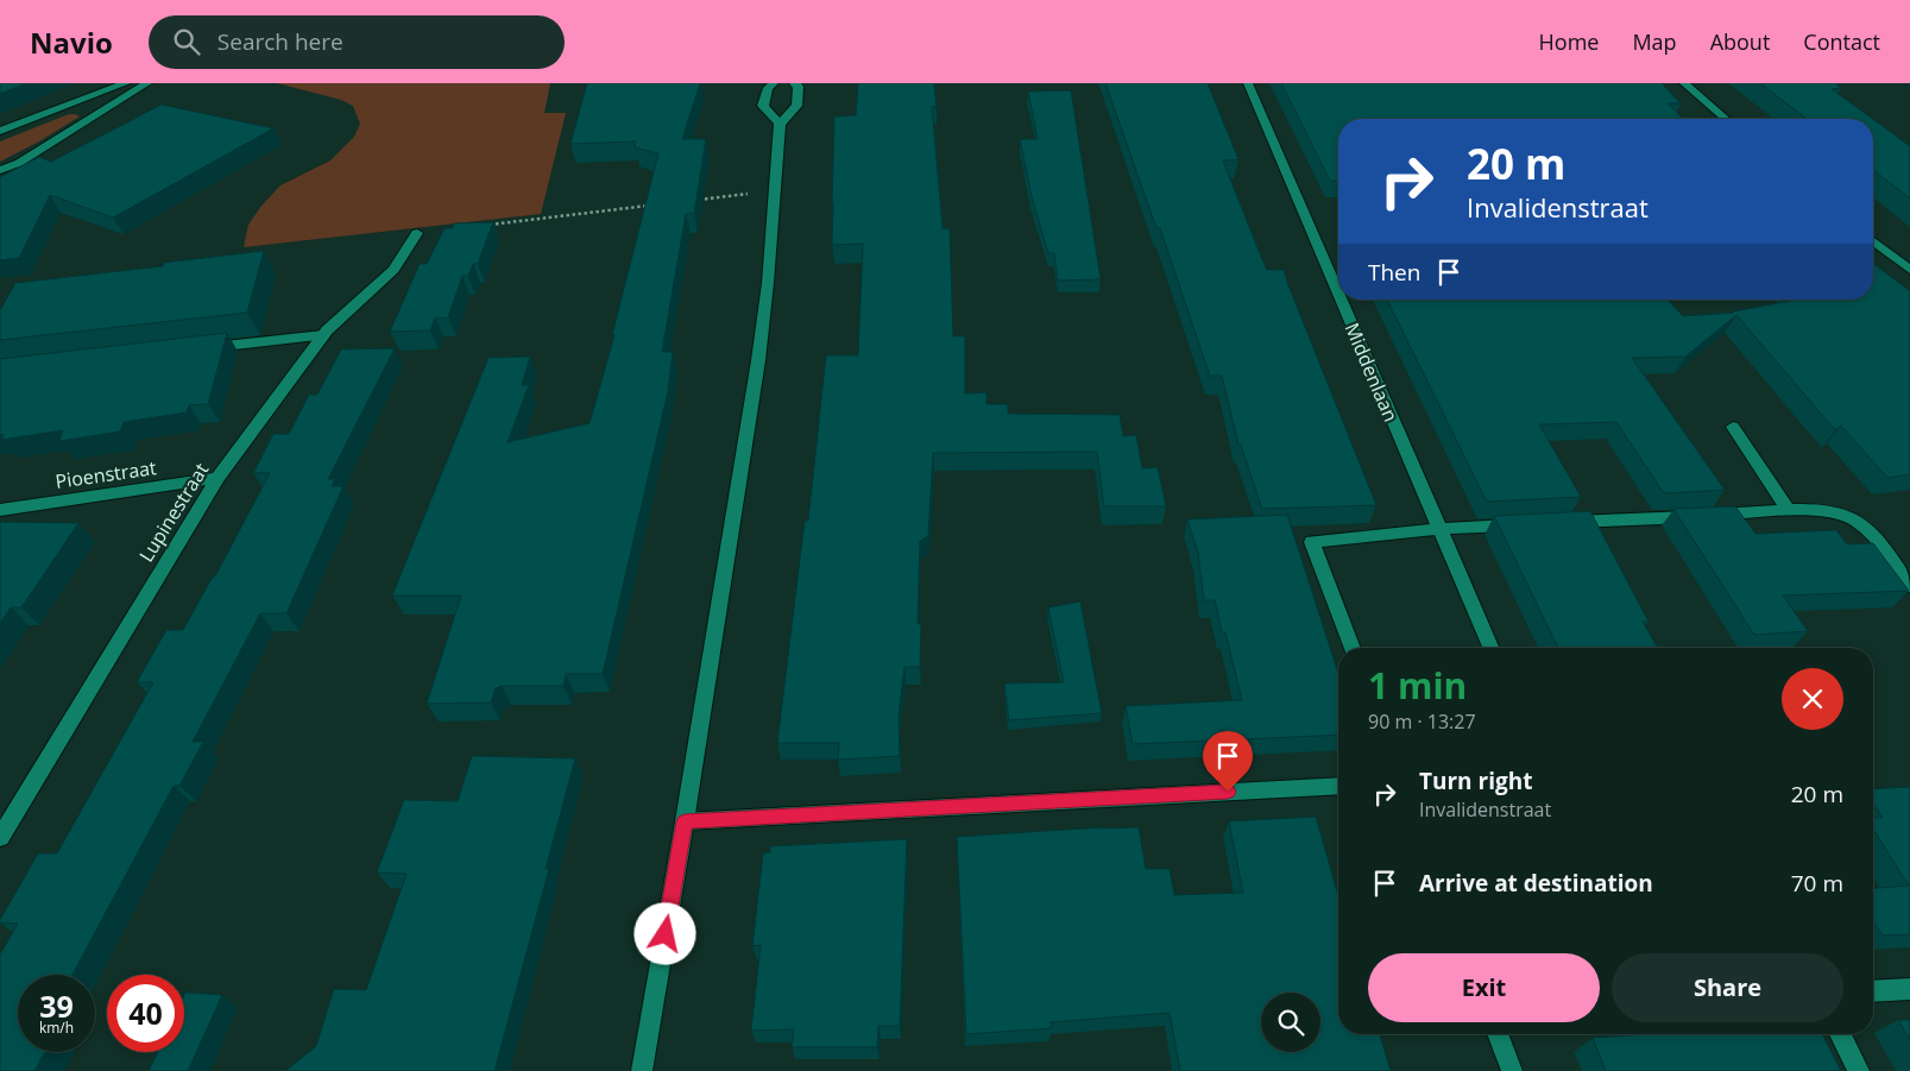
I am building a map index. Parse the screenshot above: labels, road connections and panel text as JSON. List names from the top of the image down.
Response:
{
  "streets": {
    "street": ["Middenlaan", "Pioenstraat", "Lupinestraat"]
  },
  "crossings": [
    ["Pioenstraat", "Lupinestraat"]
  ],
  "page": {
    "header": "Navio",
    "search": "Search here",
    "nav": [
      "Home",
      "Map",
      "About",
      "Contact"
    ],
    "turn": ["20 m", "Invalidenstraat"],
    "then": "Then",
    "heading": ["1 min", "90 m · 13:27"],
    "list": [
      {
        "name": "Turn right",
        "note": "Invalidenstraat",
        "value": "20 m"
      },
      {
        "name": "Arrive at destination",
        "value": "70 m"
      }
    ],
    "buttons": ["Exit", "Share"],
    "speed": "39 km/h",
    "limit": "40"
  }
}
